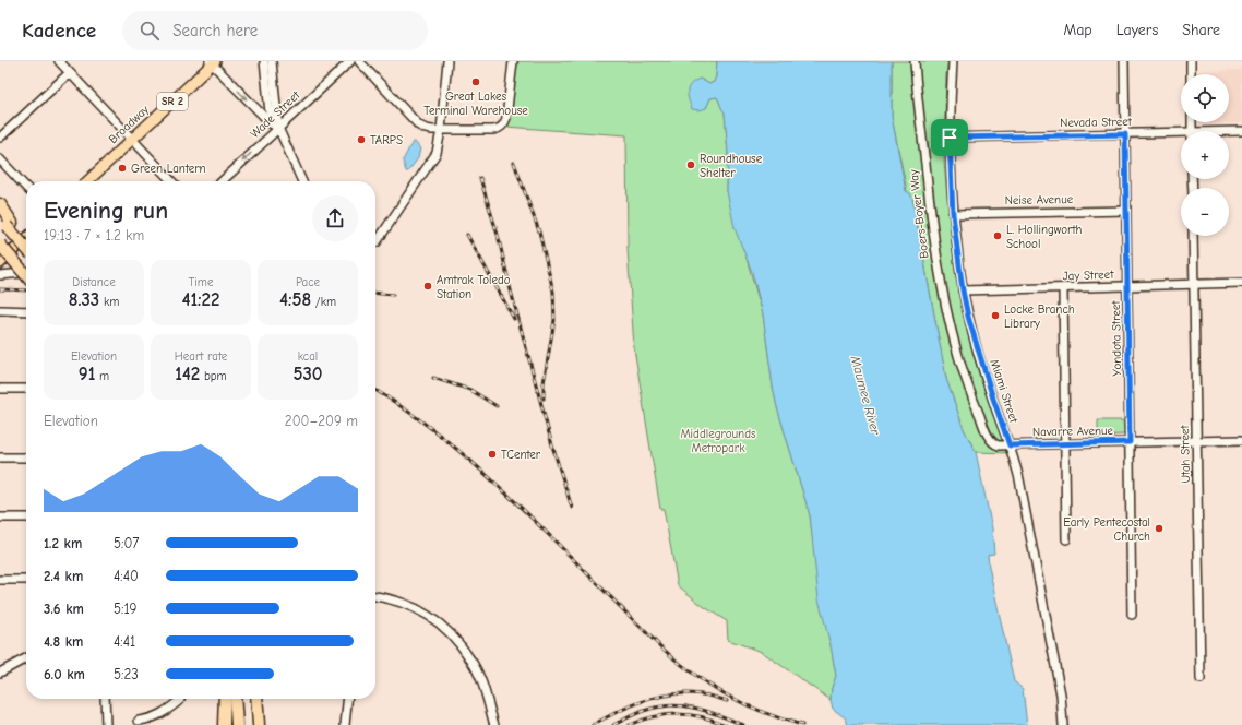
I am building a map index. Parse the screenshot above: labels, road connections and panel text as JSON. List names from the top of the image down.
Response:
{
  "streets": {
    "main road": ["SR 2", "Broadway"],
    "street": [
      "Wade Street",
      "Nevada Street",
      "Neise Avenue",
      "Boers-Boyer Way",
      "Jay Street",
      "Yondota Street",
      "Miami Street",
      "Navarre Avenue",
      "Utah Street"
    ]
  },
  "crossings": [
    ["Nevada Street", "Yondota Street"],
    ["Nevada Street", "Miami Street"],
    ["Neise Avenue", "Yondota Street"],
    ["Neise Avenue", "Miami Street"],
    ["Boers-Boyer Way", "Miami Street"],
    ["Boers-Boyer Way", "Navarre Avenue"],
    ["Jay Street", "Yondota Street"],
    ["Jay Street", "Miami Street"],
    ["Jay Street", "Utah Street"],
    ["Yondota Street", "Navarre Avenue"],
    ["Miami Street", "Navarre Avenue"],
    ["Navarre Avenue", "Utah Street"]
  ],
  "one_way": ["Wade Street"],
  "water": ["Maumee River"],
  "parks": ["Middlegrounds Metropark"],
  "places": [
    "Great Lakes Terminal Warehouse",
    "TARPS",
    "Roundhouse Shelter",
    "Green Lantern",
    "L. Hollingworth School",
    "Amtrak Toledo Station",
    "Locke Branch Library",
    "TCenter",
    "Early Pentecostal Church"
  ],
  "page": {
    "header": "Kadence",
    "search": "Search here",
    "nav": ["Map", "Layers", "Share"],
    "map_buttons": ["+", "−"],
    "heading": ["Evening run", "19:13 · 7 × 1.2 km"],
    "stats": [
      ["Distance", "8.33 km"],
      ["Time", "41:22"],
      ["Pace", "4:58 /km"],
      ["Elevation", "91 m"],
      ["Heart rate", "142 bpm"],
      ["kcal", "530"]
    ],
    "chart": ["Elevation", "200–209 m"],
    "list": [
      {
        "name": "1.2 km",
        "note": "5:07"
      },
      {
        "name": "2.4 km",
        "note": "4:40"
      },
      {
        "name": "3.6 km",
        "note": "5:19"
      },
      {
        "name": "4.8 km",
        "note": "4:41"
      },
      {
        "name": "6.0 km",
        "note": "5:23"
      }
    ]
  }
}
